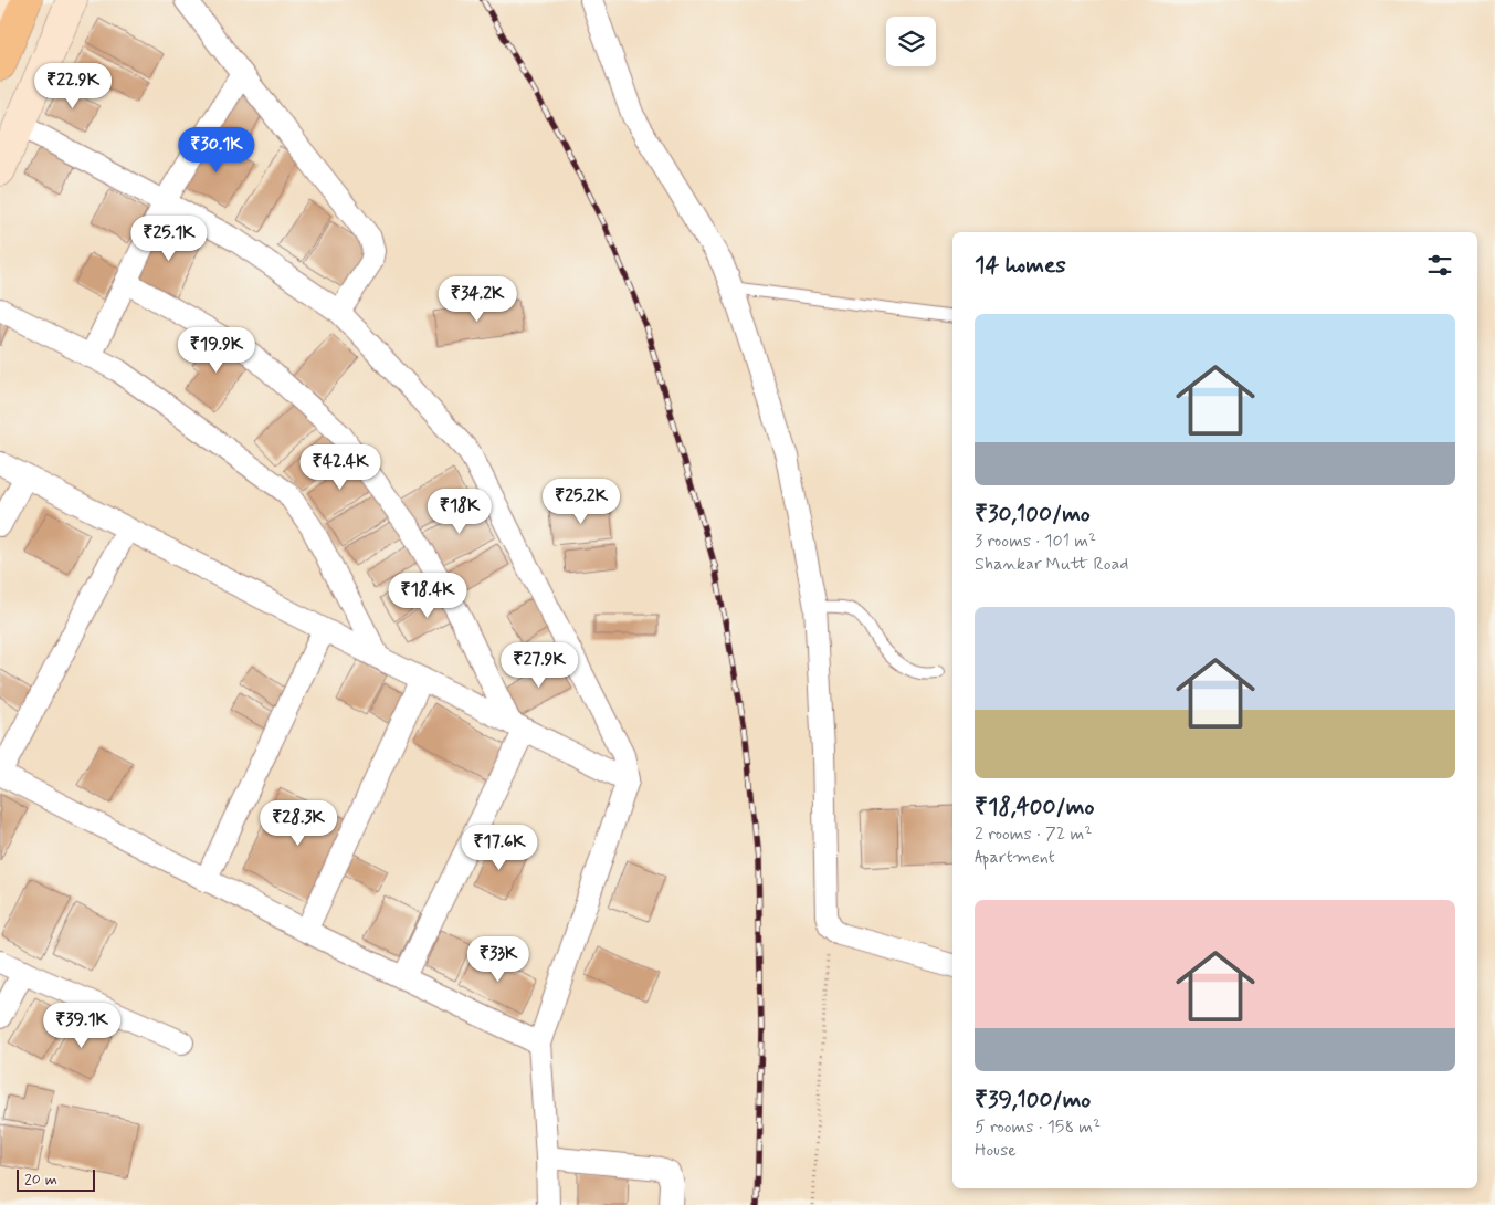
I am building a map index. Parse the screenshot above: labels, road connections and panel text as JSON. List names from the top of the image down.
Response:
{
  "scale_bar": "20 m",
  "page": {
    "price": [
      "₹22.9K",
      "₹30.1K",
      "₹25.1K",
      "₹34.2K",
      "₹19.9K",
      "₹42.4K",
      "₹25.2K",
      "₹18K",
      "₹18.4K",
      "₹27.9K",
      "₹28.3K",
      "₹17.6K",
      "₹33K",
      "₹39.1K"
    ],
    "heading": "14 homes",
    "list": [
      {
        "name": "₹30,100/mo",
        "note": "3 rooms · 101 m² · Shankar Mutt Road"
      },
      {
        "name": "₹18,400/mo",
        "note": "2 rooms · 72 m² · Apartment"
      },
      {
        "name": "₹39,100/mo",
        "note": "5 rooms · 158 m² · House"
      }
    ],
    "scale": "20 m"
  }
}
